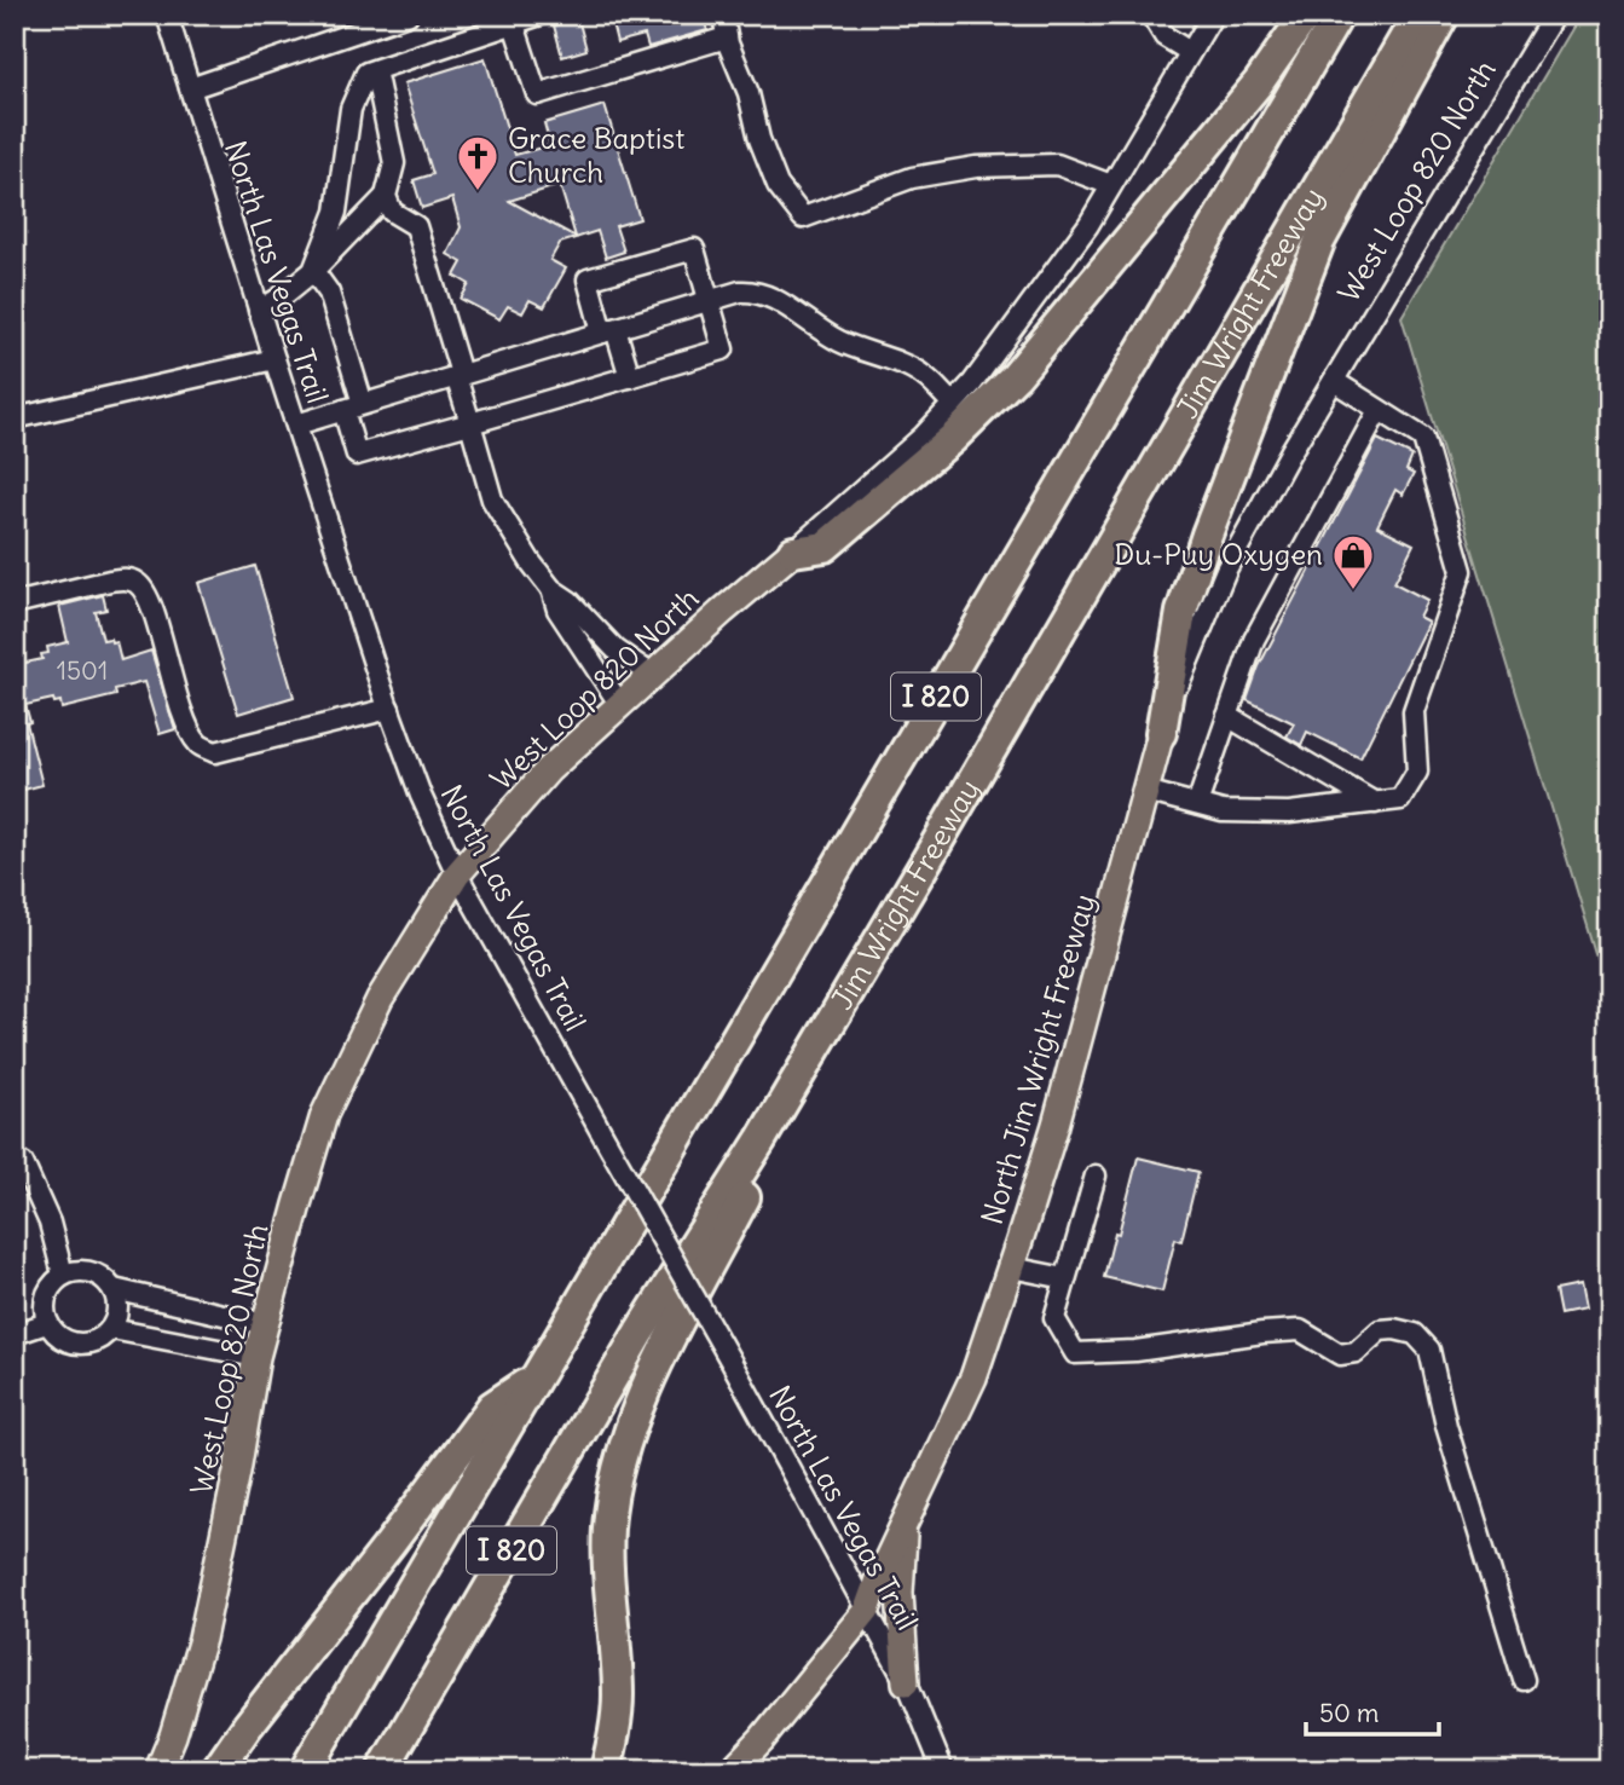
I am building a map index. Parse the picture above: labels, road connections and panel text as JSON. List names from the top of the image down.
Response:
{
  "streets": {
    "highway": ["Jim Wright Freeway", "I 820"],
    "main road": ["West Loop 820 North", "North Jim Wright Freeway"],
    "street": ["North Las Vegas Trail"]
  },
  "crossings": [
    ["West Loop 820 North", "North Las Vegas Trail"],
    ["West Loop 820 North", "North Jim Wright Freeway"],
    ["North Las Vegas Trail", "North Jim Wright Freeway"]
  ],
  "places": {
    "church": ["Grace Baptist Church"],
    "shop": ["Du-Puy Oxygen"]
  },
  "house_numbers": ["1501"],
  "scale_bar": "50 m"
}
